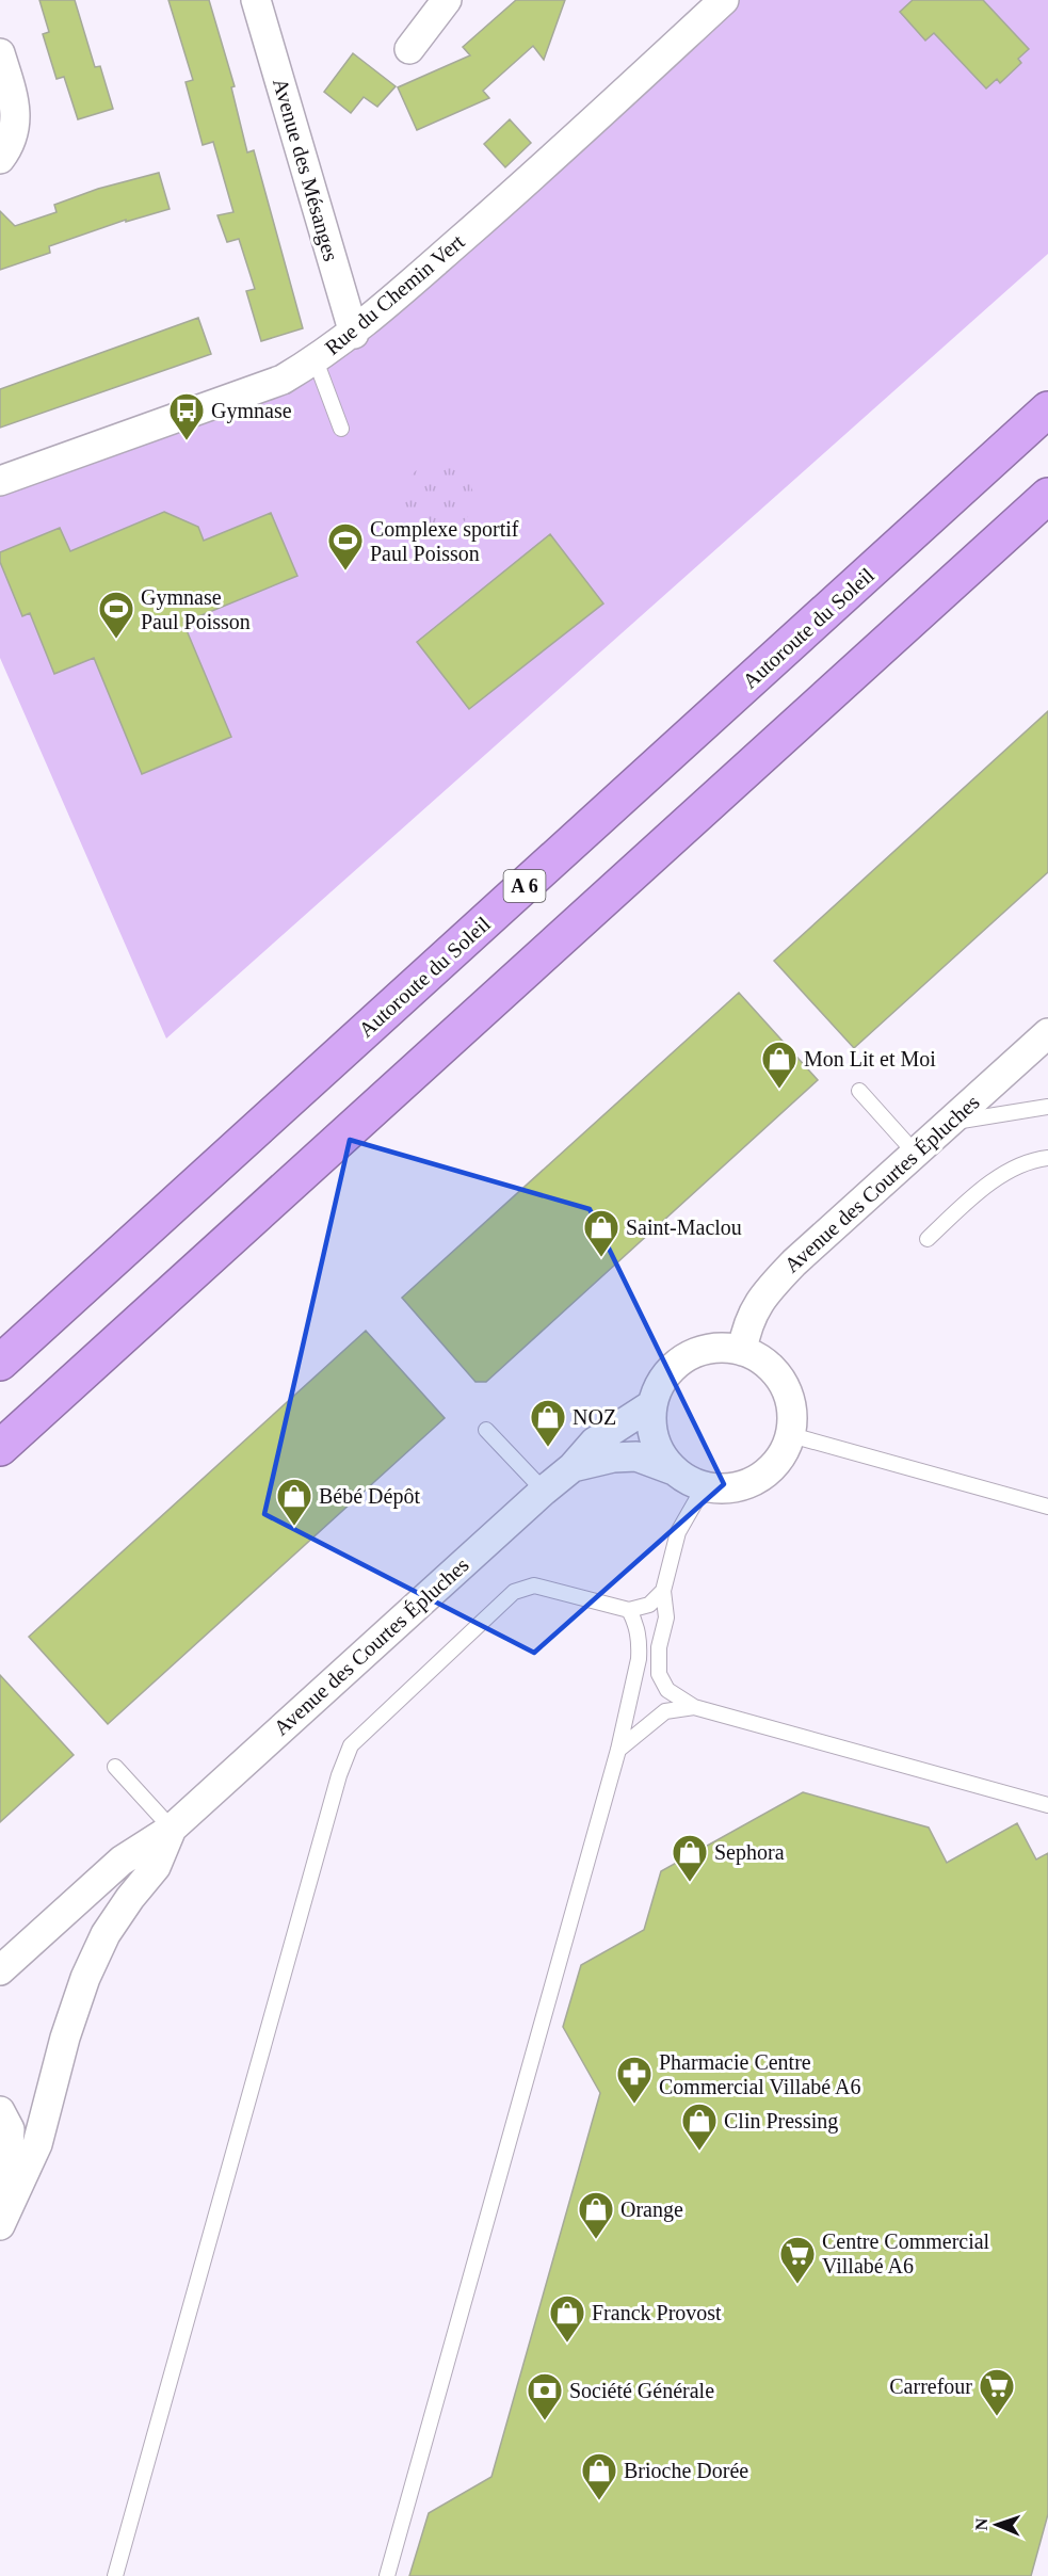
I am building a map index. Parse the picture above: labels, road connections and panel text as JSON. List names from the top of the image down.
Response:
{
  "streets": {
    "highway": ["Autoroute du Soleil", "A 6"],
    "street": ["Avenue des Mésanges", "Rue du Chemin Vert", "Avenue des Courtes Épluches"]
  },
  "crossings": [
    ["Avenue des Mésanges", "Rue du Chemin Vert"]
  ],
  "places": {
    "bus stop": ["Gymnase"],
    "sports": ["Complexe sportif Paul Poisson", "Gymnase Paul Poisson"],
    "shop": [
      "Mon Lit et Moi",
      "Saint-Maclou",
      "NOZ",
      "Bébé Dépôt",
      "Sephora",
      "Clin Pressing",
      "Orange",
      "Franck Provost",
      "Brioche Dorée"
    ],
    "pharmacy": ["Pharmacie Centre Commercial Villabé A6"],
    "supermarket": ["Centre Commercial Villabé A6", "Carrefour"],
    "bank": ["Société Générale"]
  },
  "north": "left"
}
